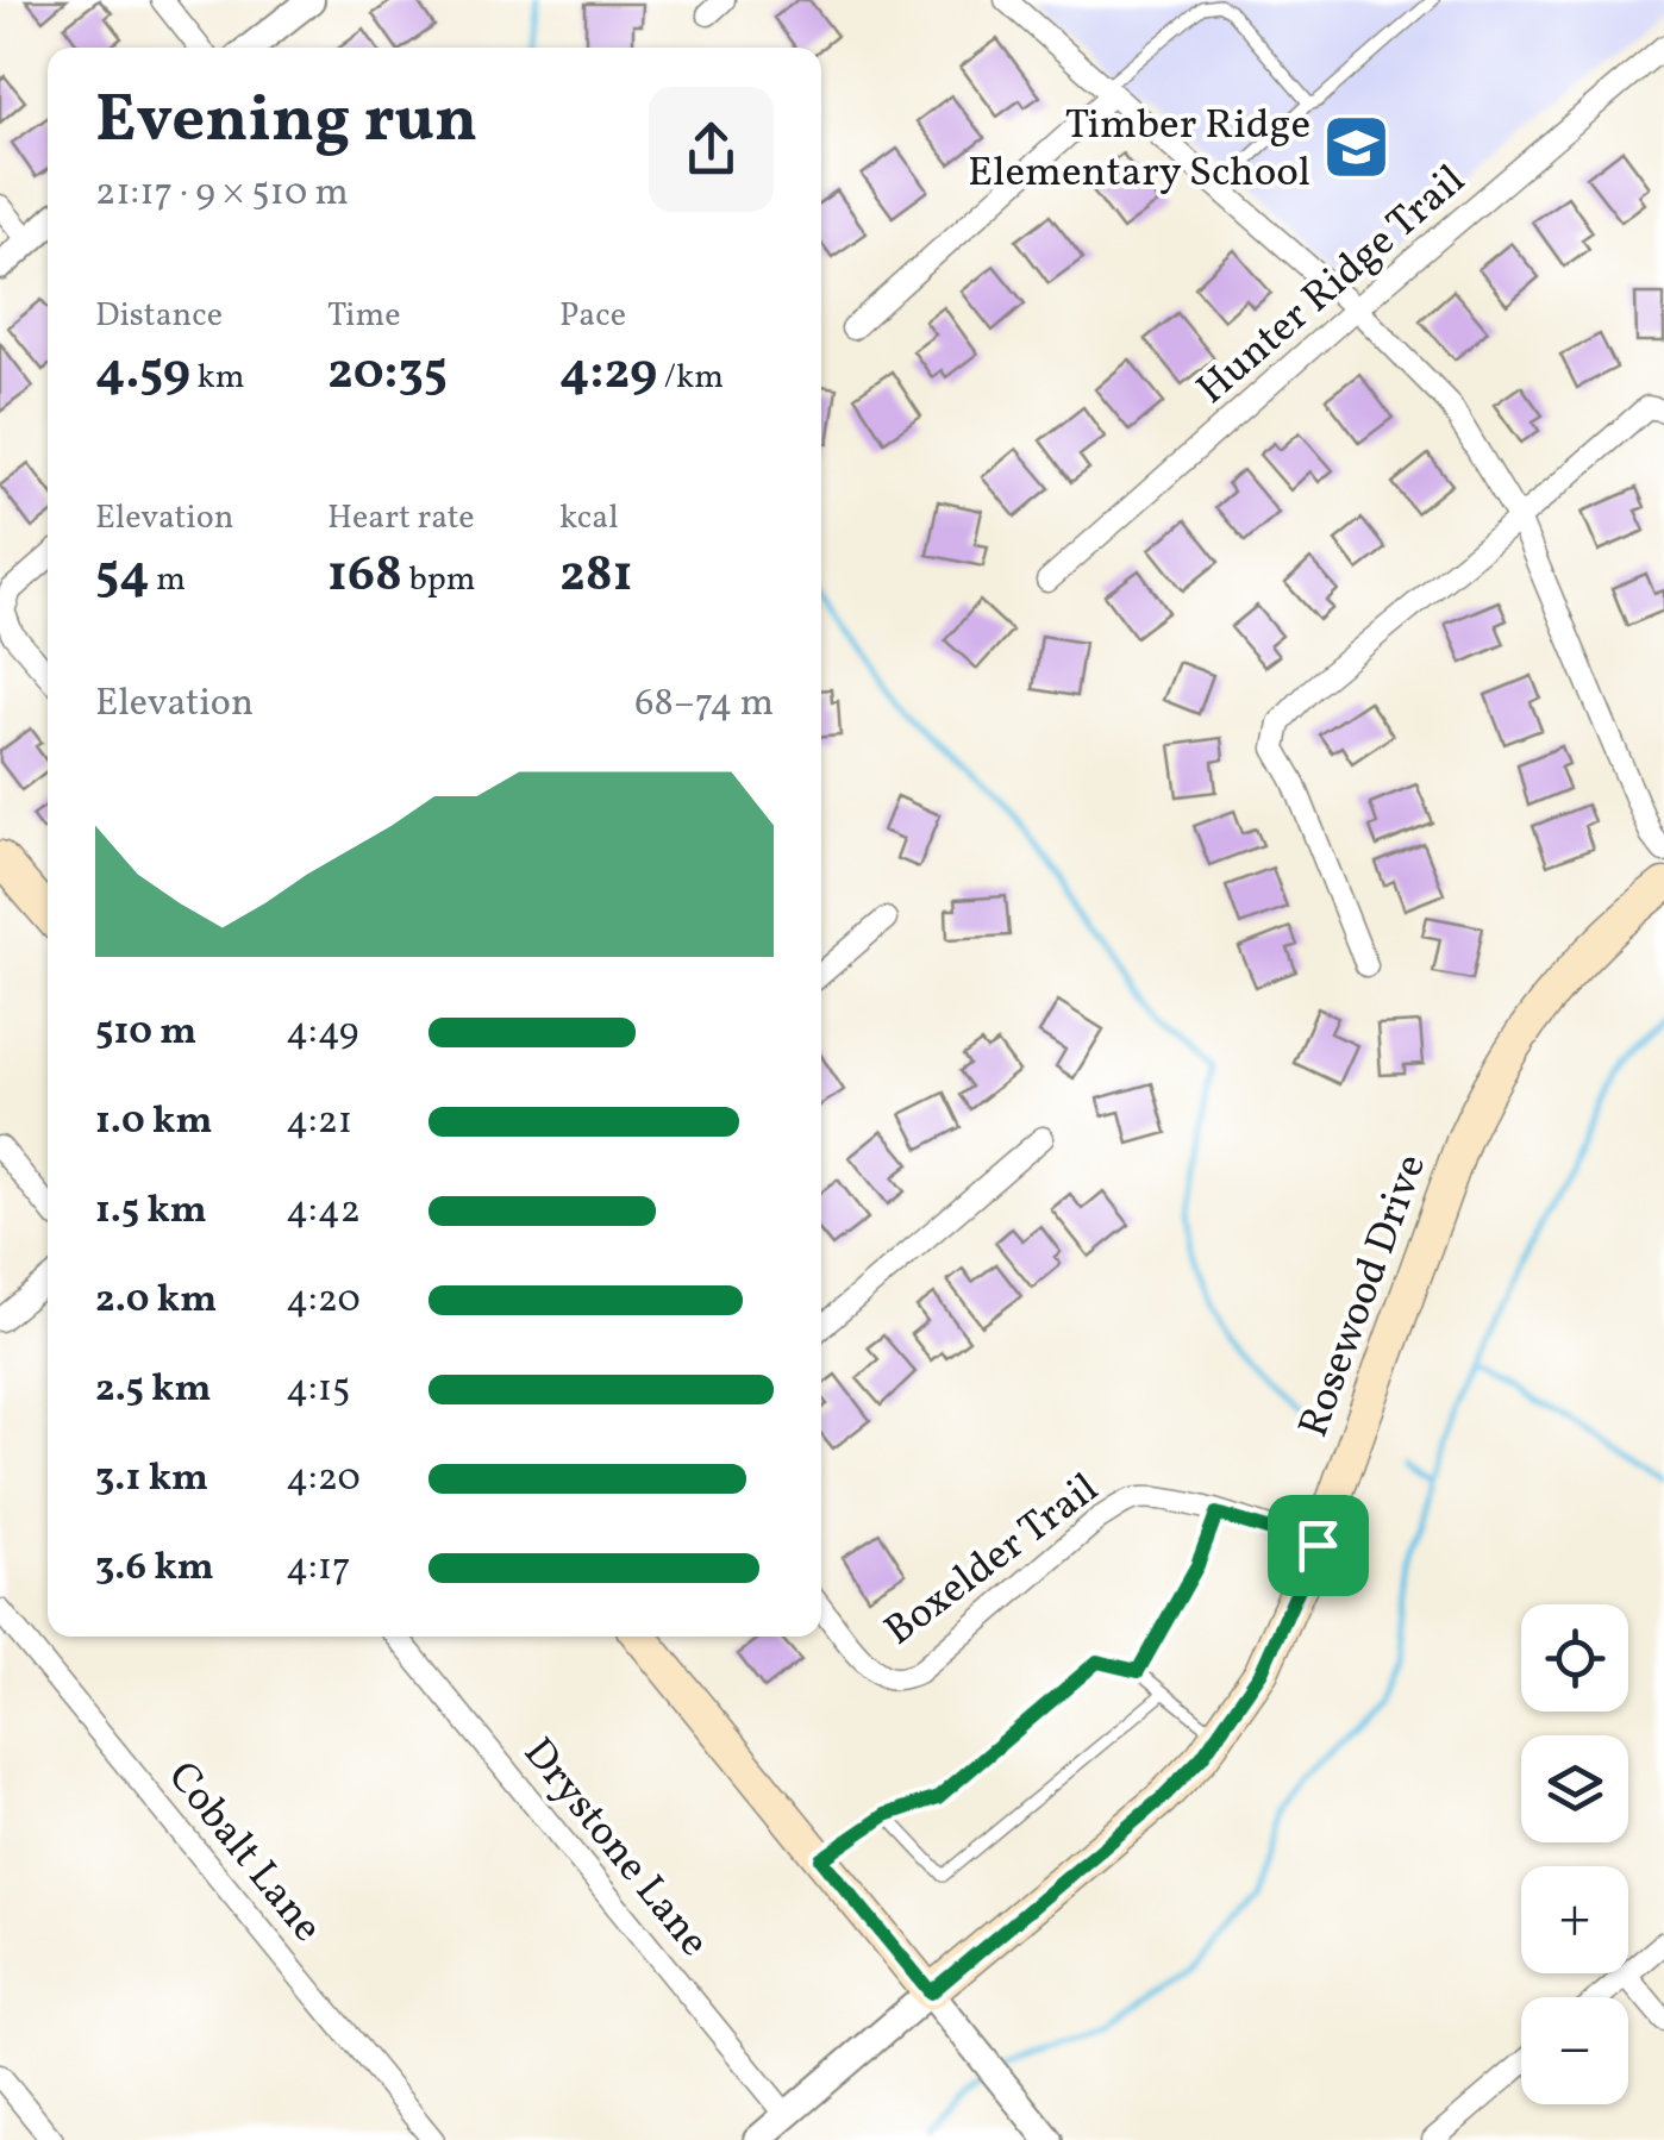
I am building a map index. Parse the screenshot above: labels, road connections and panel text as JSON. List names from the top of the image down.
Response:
{
  "streets": {
    "main road": ["Rosewood Drive"],
    "street": [
      "Hunter Ridge Trail",
      "Boxelder Trail",
      "Drystone Lane",
      "Cobalt Lane"
    ]
  },
  "crossings": [
    ["Rosewood Drive", "Boxelder Trail"],
    ["Rosewood Drive", "Drystone Lane"]
  ],
  "places": {
    "school or university": ["Timber Ridge Elementary School"]
  },
  "page": {
    "heading": ["Evening run", "21:17 · 9 × 510 m"],
    "stats": [
      ["Distance", "4.59 km"],
      ["Time", "20:35"],
      ["Pace", "4:29 /km"],
      ["Elevation", "54 m"],
      ["Heart rate", "168 bpm"],
      ["kcal", "281"]
    ],
    "chart": ["Elevation", "68–74 m"],
    "list": [
      {
        "name": "510 m",
        "note": "4:49"
      },
      {
        "name": "1.0 km",
        "note": "4:21"
      },
      {
        "name": "1.5 km",
        "note": "4:42"
      },
      {
        "name": "2.0 km",
        "note": "4:20"
      },
      {
        "name": "2.5 km",
        "note": "4:15"
      },
      {
        "name": "3.1 km",
        "note": "4:20"
      },
      {
        "name": "3.6 km",
        "note": "4:17"
      }
    ],
    "map_buttons": ["+", "−"]
  }
}
